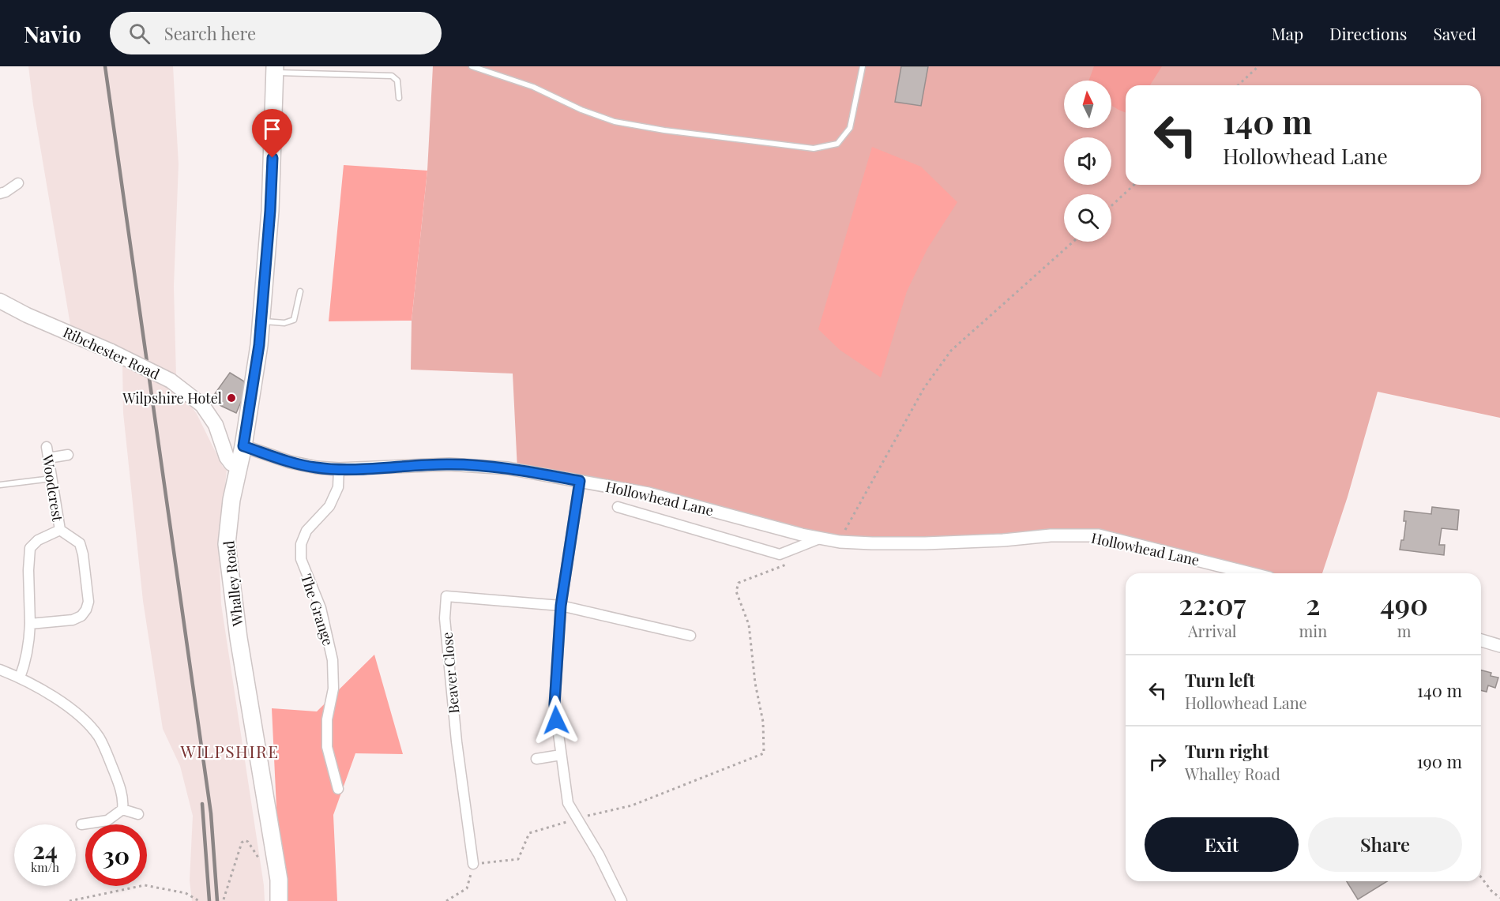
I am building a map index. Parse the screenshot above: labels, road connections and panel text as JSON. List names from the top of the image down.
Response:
{
  "streets": {
    "highway": ["Whalley Road"],
    "main road": ["Ribchester Road"],
    "street": [
      "Woodcrest",
      "Hollowhead Lane",
      "The Grange",
      "Beaver Close"
    ]
  },
  "crossings": [
    ["Ribchester Road", "Whalley Road"],
    ["Hollowhead Lane", "Whalley Road"],
    ["Hollowhead Lane", "The Grange"]
  ],
  "districts": ["WILPSHIRE"],
  "places": ["Wilpshire Hotel"],
  "north": "top",
  "page": {
    "header": "Navio",
    "search": "Search here",
    "nav": ["Map", "Directions", "Saved"],
    "turn": ["140 m", "Hollowhead Lane"],
    "eta": [
      "22:07",
      "Arrival",
      "2",
      "min",
      "490",
      "m"
    ],
    "list": [
      {
        "name": "Turn left",
        "note": "Hollowhead Lane",
        "value": "140 m"
      },
      {
        "name": "Turn right",
        "note": "Whalley Road",
        "value": "190 m"
      }
    ],
    "buttons": ["Exit", "Share"],
    "speed": "24 km/h",
    "limit": "30"
  }
}
